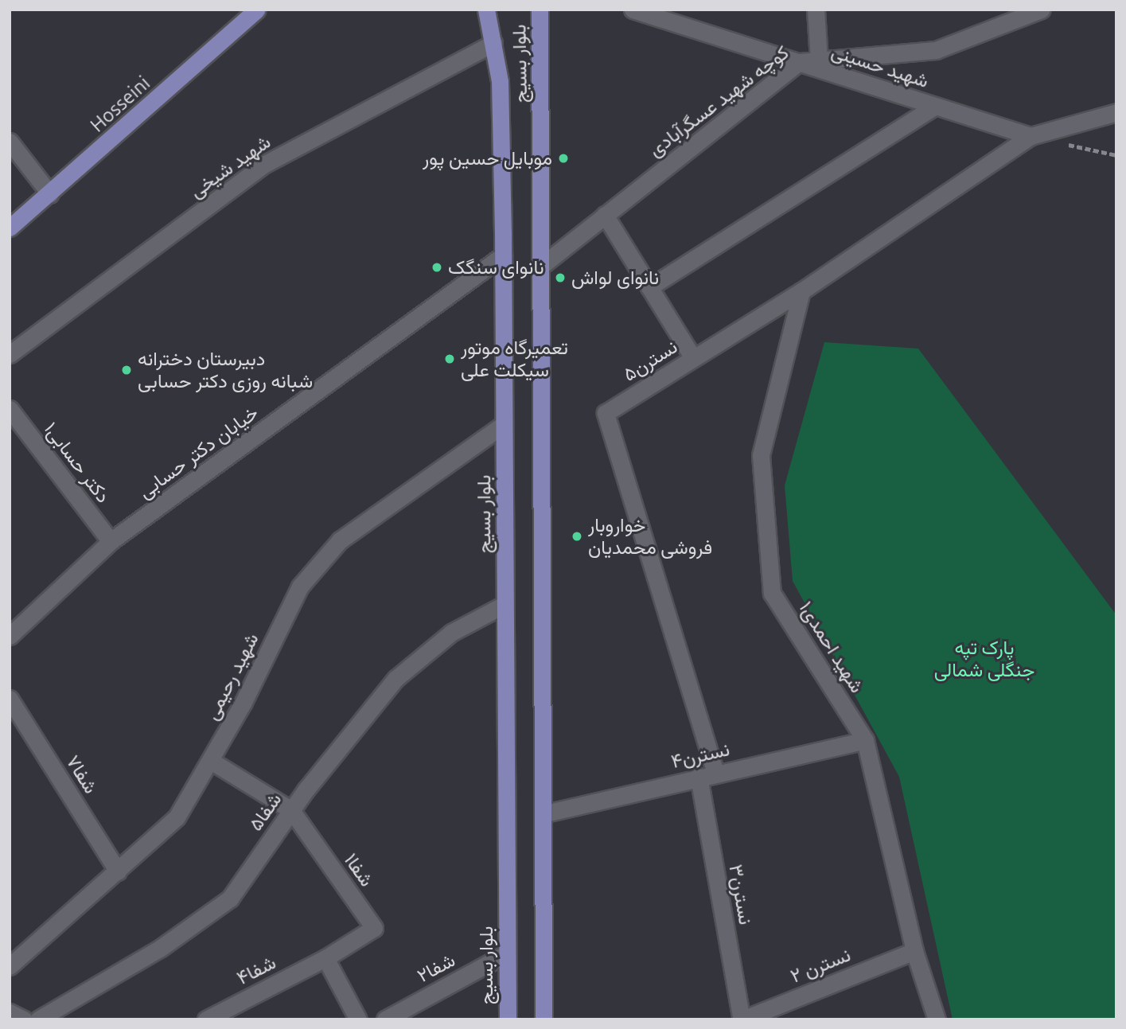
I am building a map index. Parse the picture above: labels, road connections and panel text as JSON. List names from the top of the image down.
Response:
{
  "streets": {
    "main road": ["بلوار بسیج", "Hosseini"],
    "street": [
      "شهید حسینی",
      "کوچه شهید عسگرآبادی",
      "شهید شیخی",
      "نسترن۵",
      "خیابان دکتر حسابی",
      "دکتر حسابی۱",
      "شهید احمدی۱",
      "شهید رحیمی",
      "نسترن۴",
      "شفا۷",
      "شفا۵",
      "شفا۱",
      "نسترن۳",
      "نسترن ۲",
      "شفا۲",
      "شفا۴"
    ]
  },
  "crossings": [
    ["بلوار بسیج", "کوچه شهید عسگرآبادی"],
    ["بلوار بسیج", "شهید شیخی"],
    ["بلوار بسیج", "خیابان دکتر حسابی"],
    ["بلوار بسیج", "شهید رحیمی"],
    ["بلوار بسیج", "نسترن۴"],
    ["بلوار بسیج", "شفا۵"],
    ["بلوار بسیج", "شفا۲"],
    ["شهید حسینی", "کوچه شهید عسگرآبادی"],
    ["شهید حسینی", "نسترن۵"],
    ["نسترن۵", "شهید احمدی۱"],
    ["نسترن۵", "نسترن۴"],
    ["نسترن۵", "نسترن۳"],
    ["خیابان دکتر حسابی", "دکتر حسابی۱"],
    ["شهید احمدی۱", "نسترن۴"],
    ["شهید احمدی۱", "نسترن ۲"],
    ["شهید رحیمی", "شفا۷"],
    ["شهید رحیمی", "شفا۱"],
    ["نسترن۴", "نسترن۳"],
    ["شفا۵", "شفا۱"],
    ["شفا۱", "شفا۴"],
    ["نسترن۳", "نسترن ۲"]
  ],
  "parks": ["پارک تپه جنگلی شمالی"],
  "places": [
    "موبایل حسین پور",
    "نانوای سنگک",
    "نانوای لواش",
    "تعمیرگاه موتور سیکلت علی",
    "دبیرستان دخترانه شبانه روزی دکتر حسابی",
    "خواروبار فروشی محمدیان"
  ]
}
